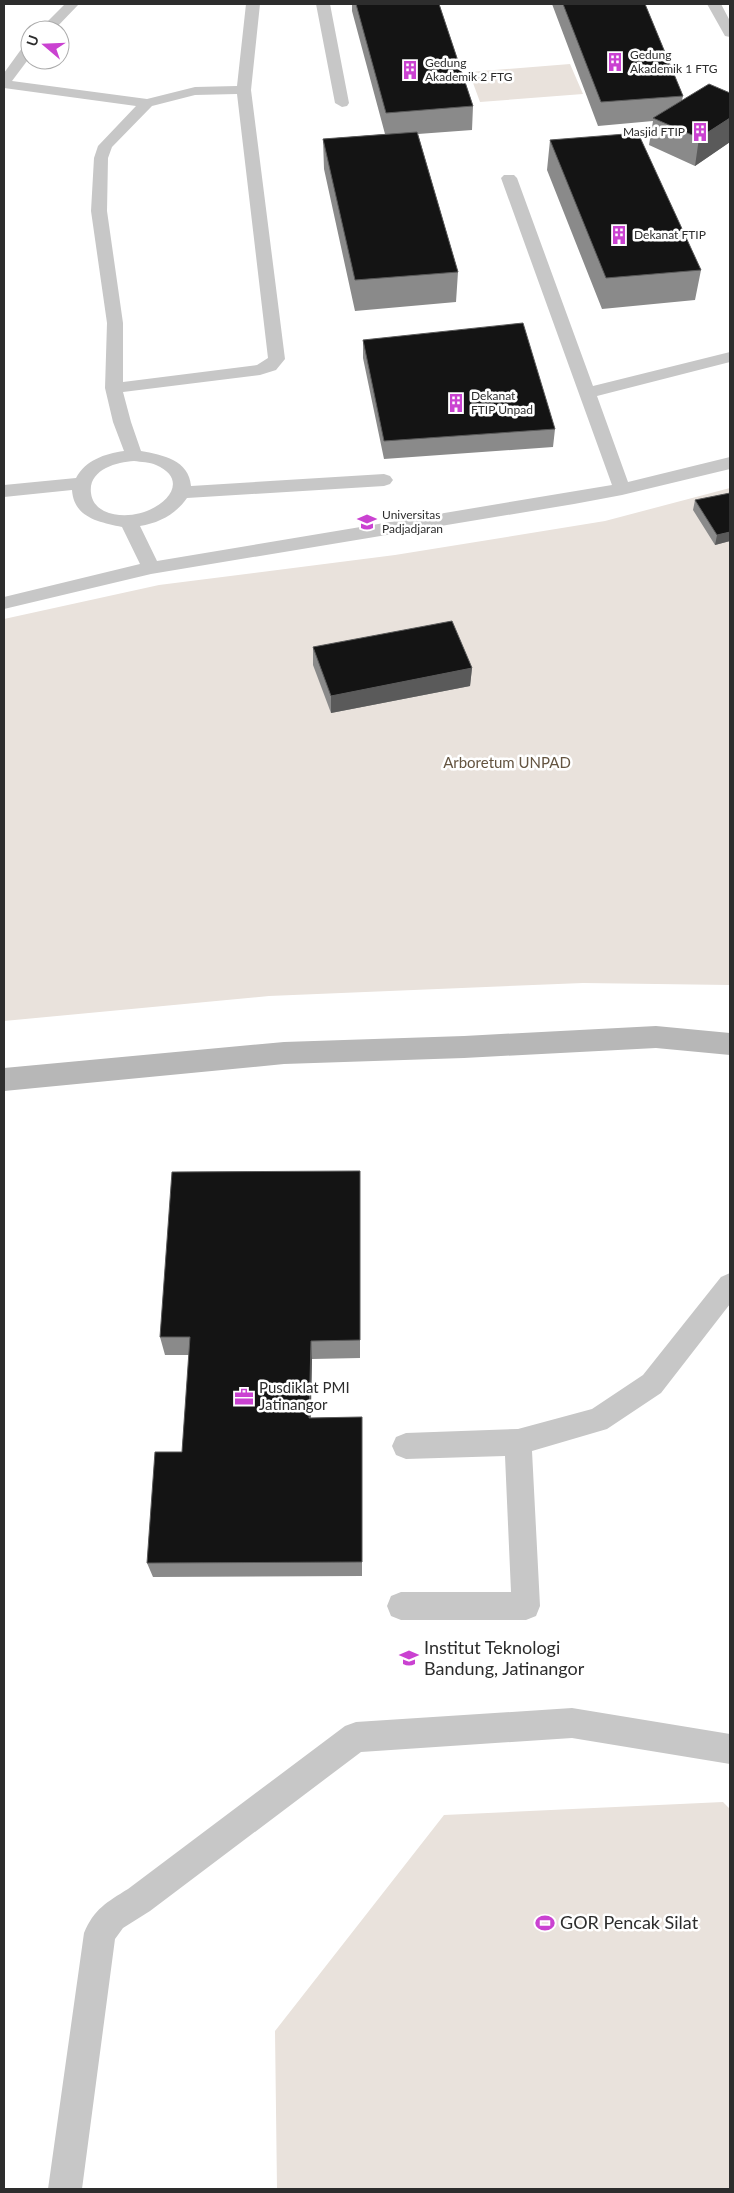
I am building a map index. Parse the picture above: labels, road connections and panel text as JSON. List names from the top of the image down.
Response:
{
  "parks": ["Arboretum UNPAD"],
  "places": {
    "building": [
      "Gedung Akademik 1 FTG",
      "Gedung Akademik 2 FTG",
      "Masjid FTIP",
      "Dekanat FTIP",
      "Dekanat FTIP Unpad"
    ],
    "school or university": ["Universitas Padjadjaran", "Institut Teknologi Bandung, Jatinangor"],
    "office": ["Pusdiklat PMI Jatinangor"],
    "sports": ["GOR Pencak Silat"]
  },
  "north": "left"
}
